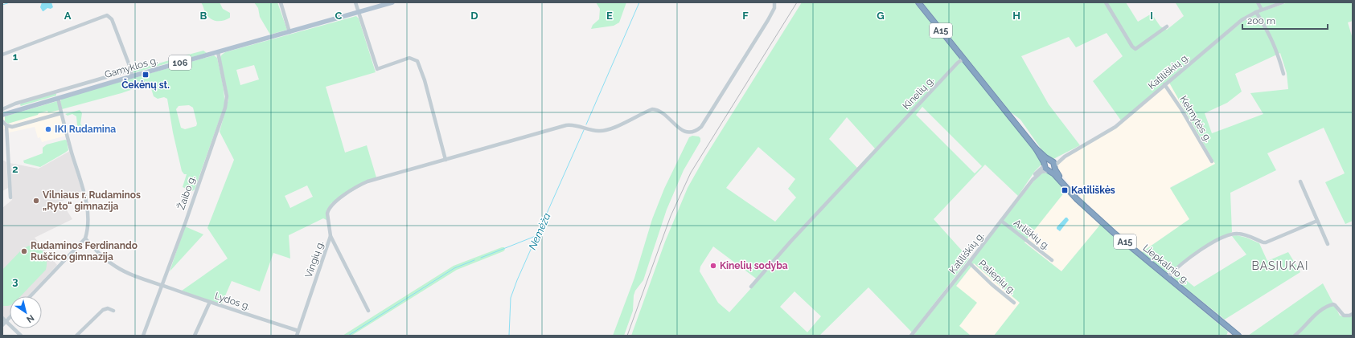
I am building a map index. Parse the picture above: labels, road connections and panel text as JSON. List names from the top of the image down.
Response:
{
  "streets": {
    "highway": ["A15", "Liepkalnio g."],
    "main road": ["106", "Gamyklos g."],
    "street": [
      "Katiliškių g.",
      "Kinelių g.",
      "Kelmytės g.",
      "Žaibo g.",
      "Arliškių g.",
      "Vingių g.",
      "Paliepių g.",
      "Lydos g."
    ]
  },
  "crossings": [
    ["A15", "Kinelių g."],
    ["A15", "Liepkalnio g."],
    ["106", "Gamyklos g."],
    ["Gamyklos g.", "Žaibo g."],
    ["Katiliškių g.", "Kelmytės g."],
    ["Katiliškių g.", "Arliškių g."],
    ["Katiliškių g.", "Liepkalnio g."],
    ["Katiliškių g.", "Paliepių g."],
    ["Kinelių g.", "Liepkalnio g."],
    ["Žaibo g.", "Lydos g."],
    ["Vingių g.", "Lydos g."]
  ],
  "districts": ["BASIUKAI"],
  "water": ["Nemėža"],
  "places": {
    "transit": ["Čekėnų st.", "Katiliškės"],
    "other": [
      "IKI Rudamina",
      "Vilniaus r. Rudaminos „Ryto“ gimnazija",
      "Rudaminos Ferdinando Ruščico gimnazija",
      "Kinelių sodyba"
    ]
  },
  "scale_bar": "200 m",
  "north": "bottom right",
  "grid": {
    "columns": [
      "A",
      "B",
      "C",
      "D",
      "E",
      "F",
      "G",
      "H",
      "I"
    ],
    "rows": ["1", "2", "3"]
  }
}
